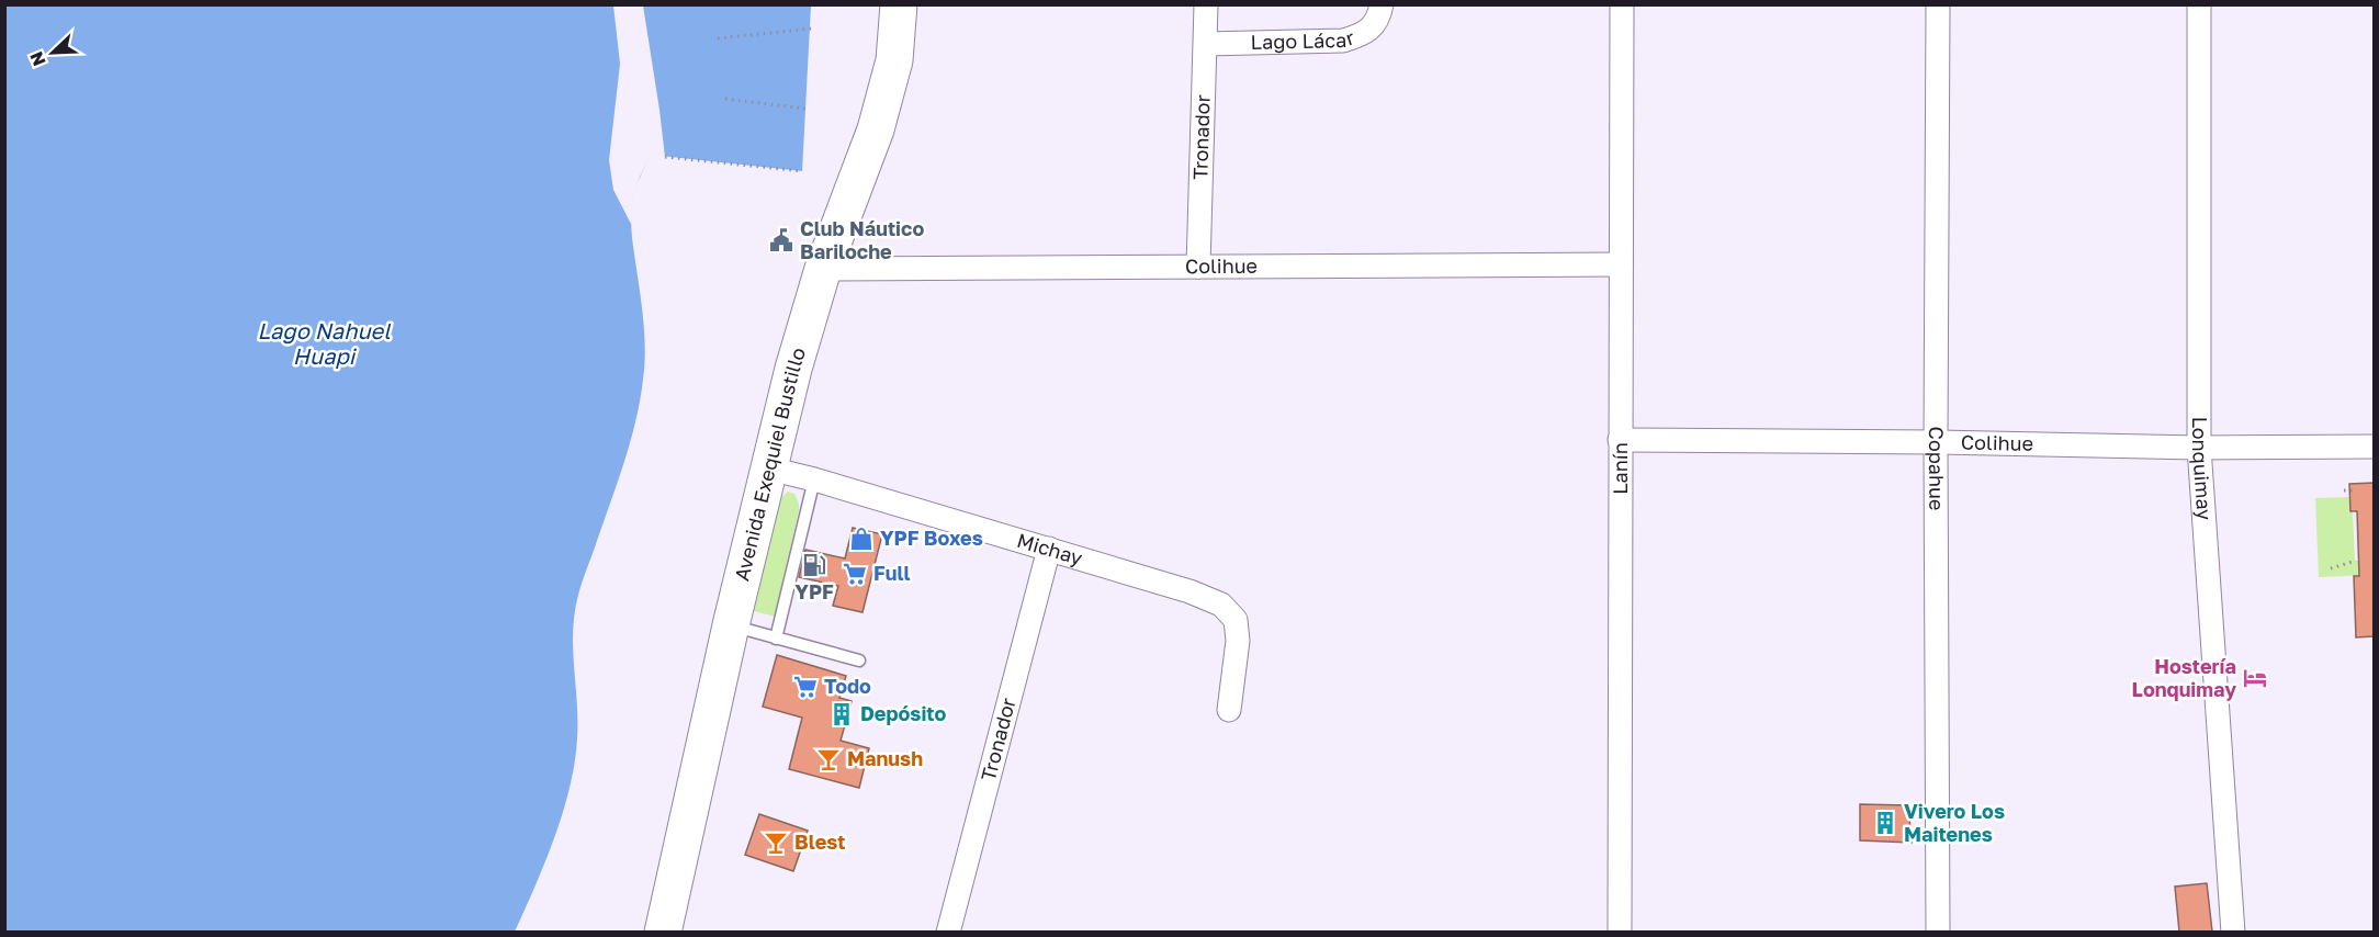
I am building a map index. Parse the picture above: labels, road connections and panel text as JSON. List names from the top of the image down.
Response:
{
  "streets": {
    "main road": ["Avenida Exequiel Bustillo"],
    "street": [
      "Lago Lácar",
      "Tronador",
      "Colihue",
      "Lanín",
      "Copahue",
      "Lonquimay",
      "Michay"
    ]
  },
  "crossings": [
    ["Lago Lácar", "Tronador"],
    ["Tronador", "Colihue"],
    ["Tronador", "Michay"],
    ["Colihue", "Avenida Exequiel Bustillo"],
    ["Colihue", "Lanín"],
    ["Colihue", "Copahue"],
    ["Colihue", "Lonquimay"],
    ["Avenida Exequiel Bustillo", "Michay"]
  ],
  "water": ["Lago Nahuel Huapi"],
  "places": {
    "public building": ["Club Náutico Bariloche"],
    "shop": ["YPF Boxes"],
    "fuel station": ["YPF"],
    "supermarket": ["Full", "Todo"],
    "hotel": ["Hostería Lonquimay"],
    "building": ["Depósito", "Vivero Los Maitenes"],
    "bar": ["Manush", "Blest"]
  },
  "north": "bottom left"
}
